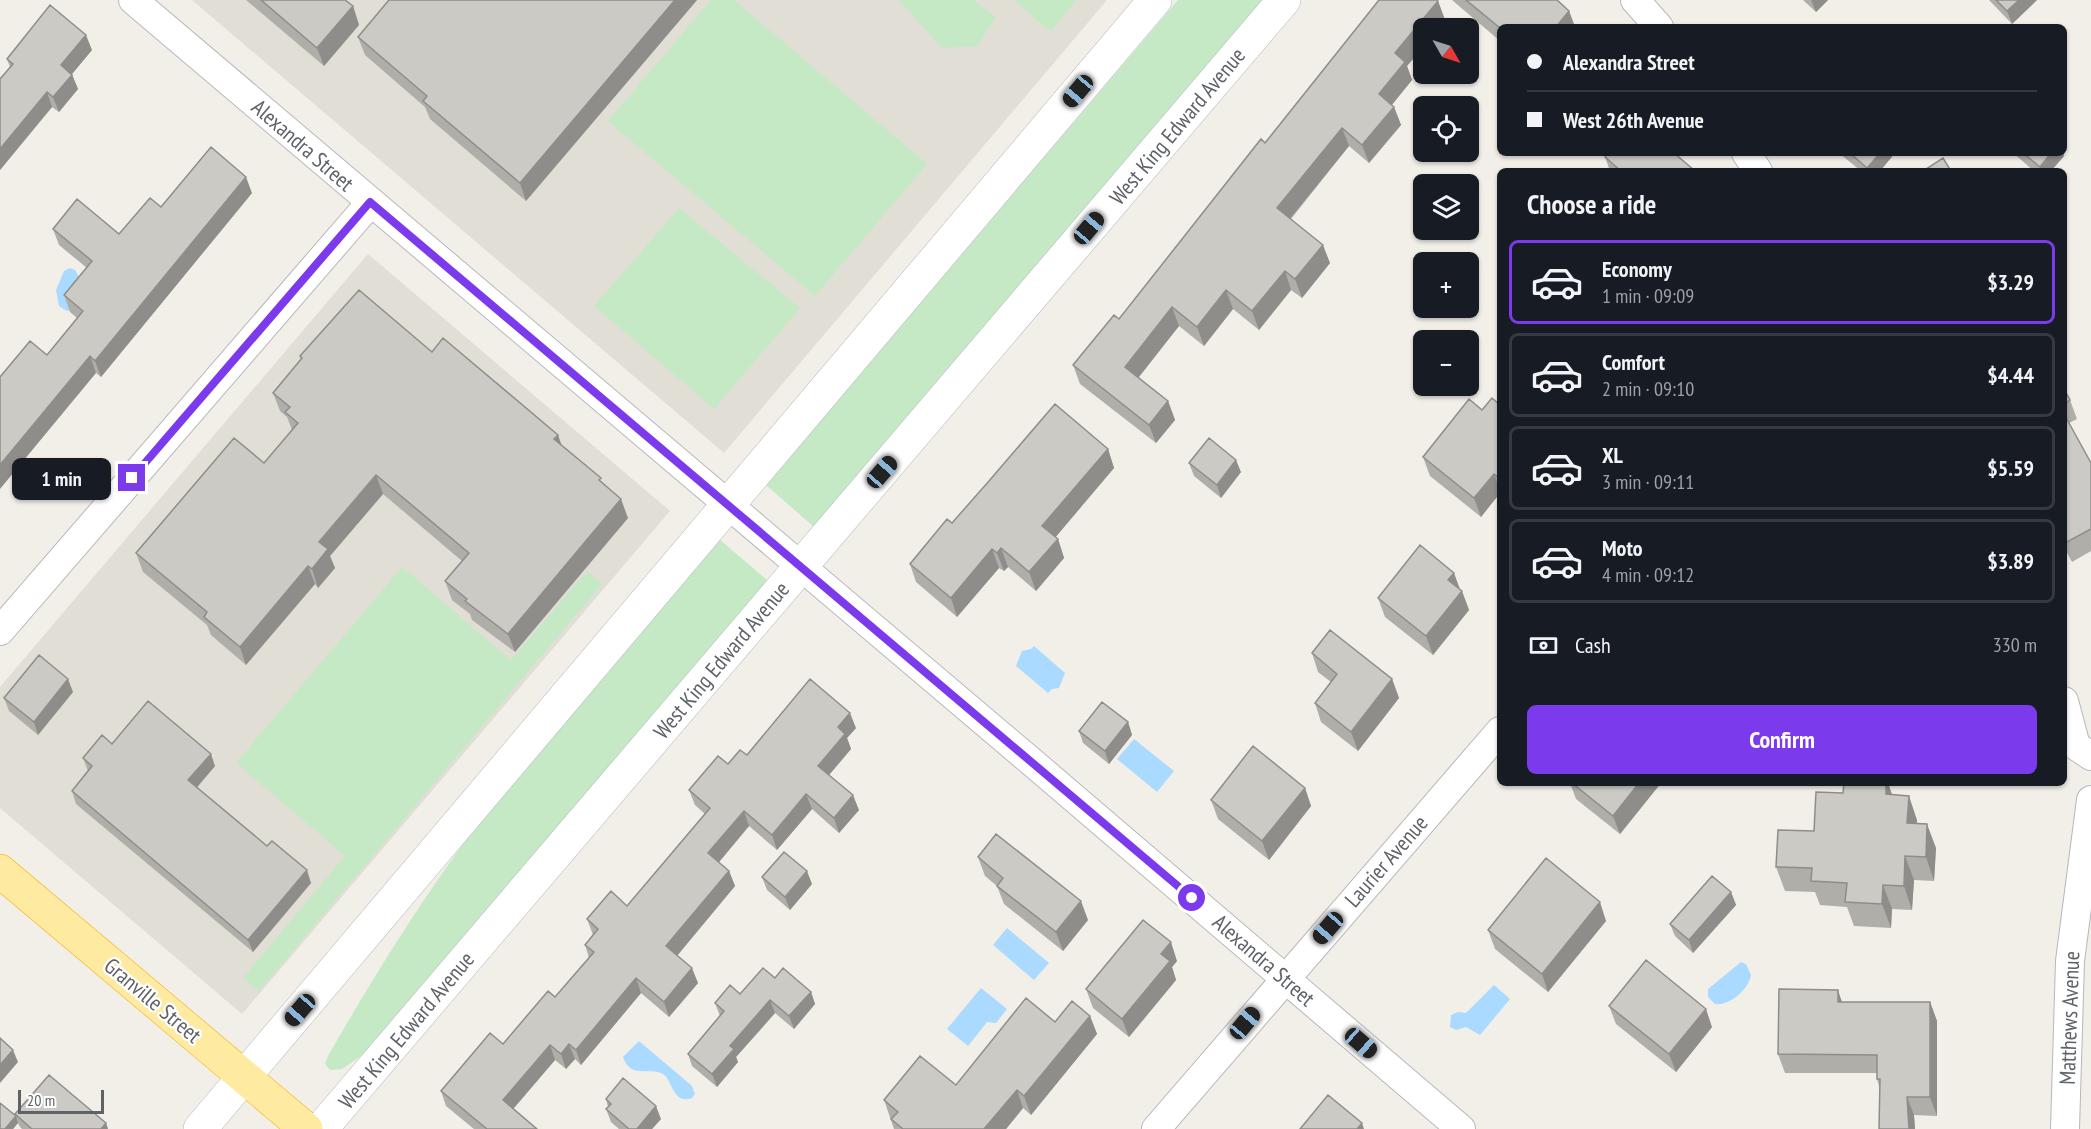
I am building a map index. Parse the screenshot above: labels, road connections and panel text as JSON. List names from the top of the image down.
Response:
{
  "streets": {
    "highway": ["Granville Street"],
    "main road": ["West King Edward Avenue"],
    "street": ["Alexandra Street", "Laurier Avenue", "Matthews Avenue"]
  },
  "crossings": [
    ["West King Edward Avenue", "Alexandra Street"],
    ["Alexandra Street", "Laurier Avenue"]
  ],
  "scale_bar": "20 m",
  "north": "bottom right",
  "page": {
    "map_buttons": ["+", "−"],
    "banner": ["Alexandra Street", "West 26th Avenue"],
    "heading": "Choose a ride",
    "list": [
      {
        "name": "Economy",
        "note": "1 min · 09:09",
        "value": "$3.29"
      },
      {
        "name": "Comfort",
        "note": "2 min · 09:10",
        "value": "$4.44"
      },
      {
        "name": "XL",
        "note": "3 min · 09:11",
        "value": "$5.59"
      },
      {
        "name": "Moto",
        "note": "4 min · 09:12",
        "value": "$3.89"
      }
    ],
    "bubble": "1 min",
    "pay": ["Cash", "330 m"],
    "buttons": "Confirm",
    "scale": "20 m"
  }
}
